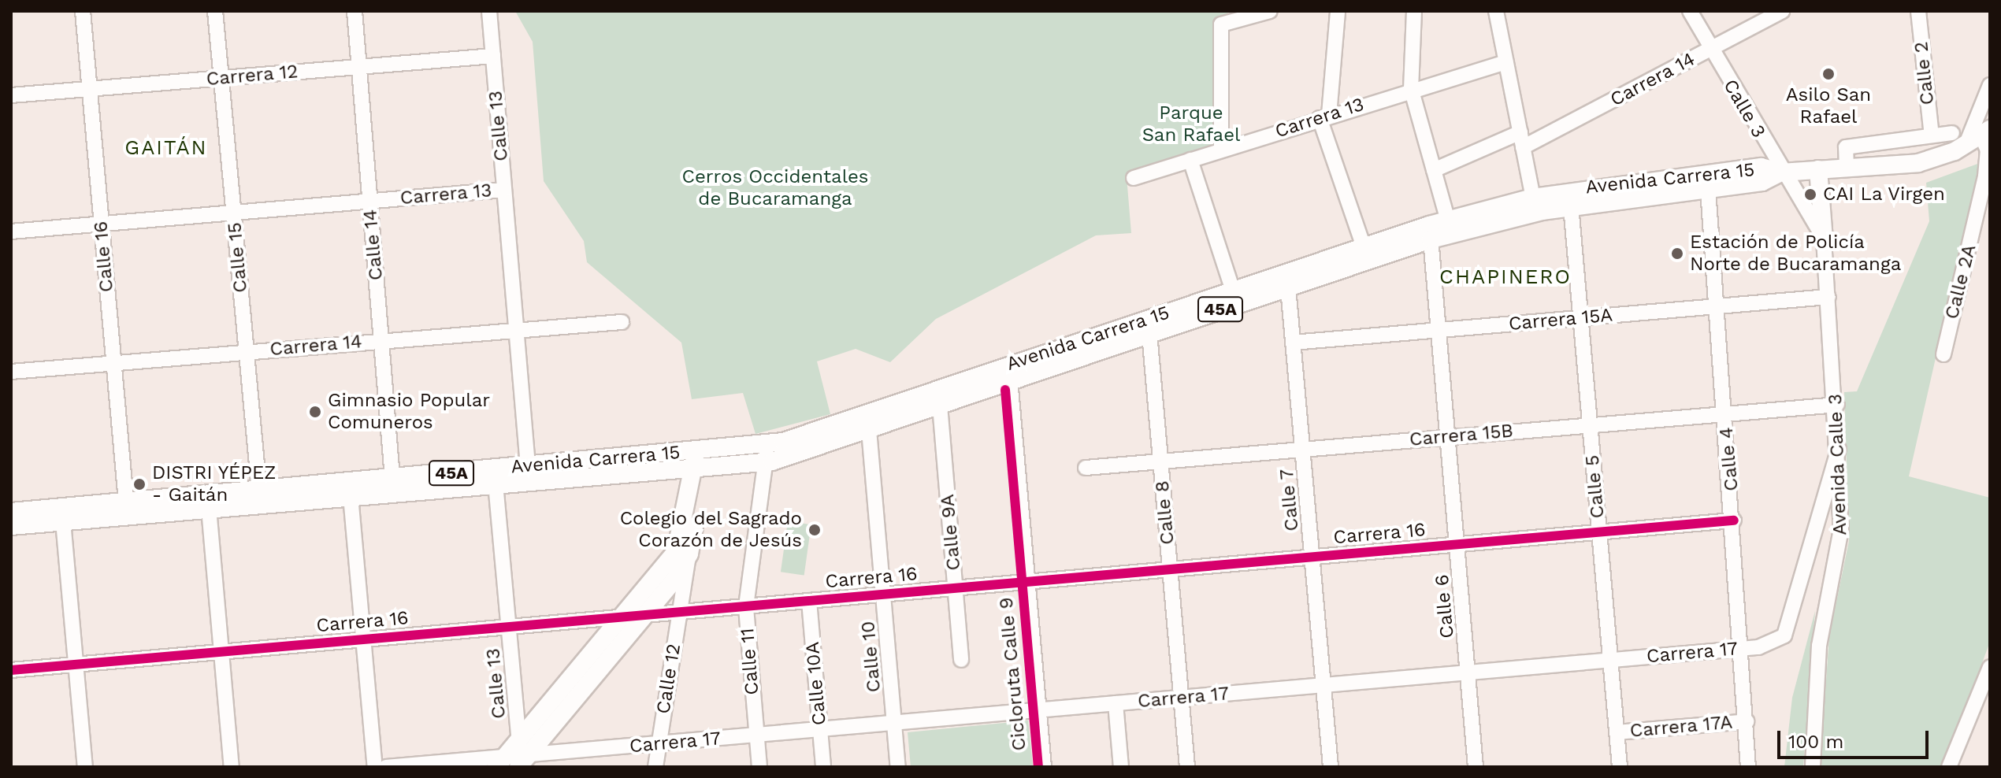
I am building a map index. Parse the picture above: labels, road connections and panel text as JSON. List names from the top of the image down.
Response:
{
  "streets": {
    "main road": ["Avenida Carrera 15", "45A"],
    "street": [
      "Calle 2",
      "Carrera 12",
      "Carrera 14",
      "Calle 3",
      "Carrera 13",
      "Calle 13",
      "Calle 14",
      "Calle 16",
      "Calle 15",
      "Calle 2A",
      "Carrera 15A",
      "Carrera 15B",
      "Calle 4",
      "Avenida Calle 3",
      "Calle 5",
      "Calle 7",
      "Calle 8",
      "Calle 9A",
      "Carrera 16",
      "Calle 6",
      "Carrera 17",
      "Calle 10",
      "Calle 11",
      "Calle 12",
      "Calle 10A",
      "Carrera 17A"
    ],
    "cycle path": ["Cicloruta Calle 9"]
  },
  "crossings": [
    ["Carrera 12", "Calle 13"],
    ["Carrera 12", "Calle 14"],
    ["Carrera 12", "Calle 16"],
    ["Carrera 12", "Calle 15"],
    ["Carrera 14", "Calle 3"],
    ["Carrera 14", "Calle 13"],
    ["Carrera 14", "Calle 14"],
    ["Carrera 14", "Calle 16"],
    ["Carrera 14", "Calle 15"],
    ["Calle 3", "Avenida Carrera 15"],
    ["Calle 3", "45A"],
    ["Calle 3", "Avenida Calle 3"],
    ["Carrera 13", "Calle 13"],
    ["Carrera 13", "Calle 14"],
    ["Carrera 13", "Calle 16"],
    ["Carrera 13", "Calle 15"],
    ["Calle 13", "Avenida Carrera 15"],
    ["Calle 13", "Carrera 16"],
    ["Calle 13", "Carrera 17"],
    ["Avenida Carrera 15", "Calle 14"],
    ["Avenida Carrera 15", "Calle 16"],
    ["Avenida Carrera 15", "Calle 15"],
    ["Avenida Carrera 15", "45A"],
    ["Avenida Carrera 15", "Calle 4"],
    ["Avenida Carrera 15", "Avenida Calle 3"],
    ["Avenida Carrera 15", "Calle 5"],
    ["Avenida Carrera 15", "Calle 7"],
    ["Avenida Carrera 15", "Calle 8"],
    ["Avenida Carrera 15", "Calle 9A"],
    ["Avenida Carrera 15", "Calle 6"],
    ["Avenida Carrera 15", "Calle 10"],
    ["Avenida Carrera 15", "Calle 11"],
    ["Calle 2A", "45A"],
    ["45A", "Avenida Calle 3"],
    ["Carrera 15A", "Calle 4"],
    ["Carrera 15A", "Avenida Calle 3"],
    ["Carrera 15A", "Calle 5"],
    ["Carrera 15A", "Calle 7"],
    ["Carrera 15A", "Calle 6"],
    ["Carrera 15B", "Calle 4"],
    ["Carrera 15B", "Avenida Calle 3"],
    ["Carrera 15B", "Calle 5"],
    ["Carrera 15B", "Calle 7"],
    ["Carrera 15B", "Calle 8"],
    ["Carrera 15B", "Calle 6"],
    ["Calle 4", "Carrera 16"],
    ["Calle 4", "Carrera 17"],
    ["Calle 4", "Carrera 17A"],
    ["Avenida Calle 3", "Carrera 17"],
    ["Calle 5", "Carrera 16"],
    ["Calle 5", "Carrera 17"],
    ["Calle 5", "Carrera 17A"],
    ["Calle 7", "Carrera 16"],
    ["Calle 7", "Carrera 17"],
    ["Calle 8", "Carrera 16"],
    ["Calle 8", "Carrera 17"],
    ["Calle 9A", "Carrera 16"],
    ["Carrera 16", "Calle 6"],
    ["Carrera 16", "Calle 10"],
    ["Carrera 16", "Calle 11"],
    ["Carrera 16", "Calle 12"],
    ["Carrera 16", "Calle 10A"],
    ["Calle 6", "Carrera 17"],
    ["Carrera 17", "Calle 10"],
    ["Carrera 17", "Calle 11"],
    ["Carrera 17", "Calle 12"],
    ["Carrera 17", "Calle 10A"]
  ],
  "districts": ["GAITÁN", "CHAPINERO"],
  "parks": ["Parque San Rafael", "Cerros Occidentales de Bucaramanga"],
  "places": [
    "Asilo San Rafael",
    "CAI La Virgen",
    "Estación de Policía Norte de Bucaramanga",
    "Gimnasio Popular Comuneros",
    "DISTRI YÉPEZ - Gaitán",
    "Colegio del Sagrado Corazón de Jesús"
  ],
  "scale_bar": "100 m"
}
